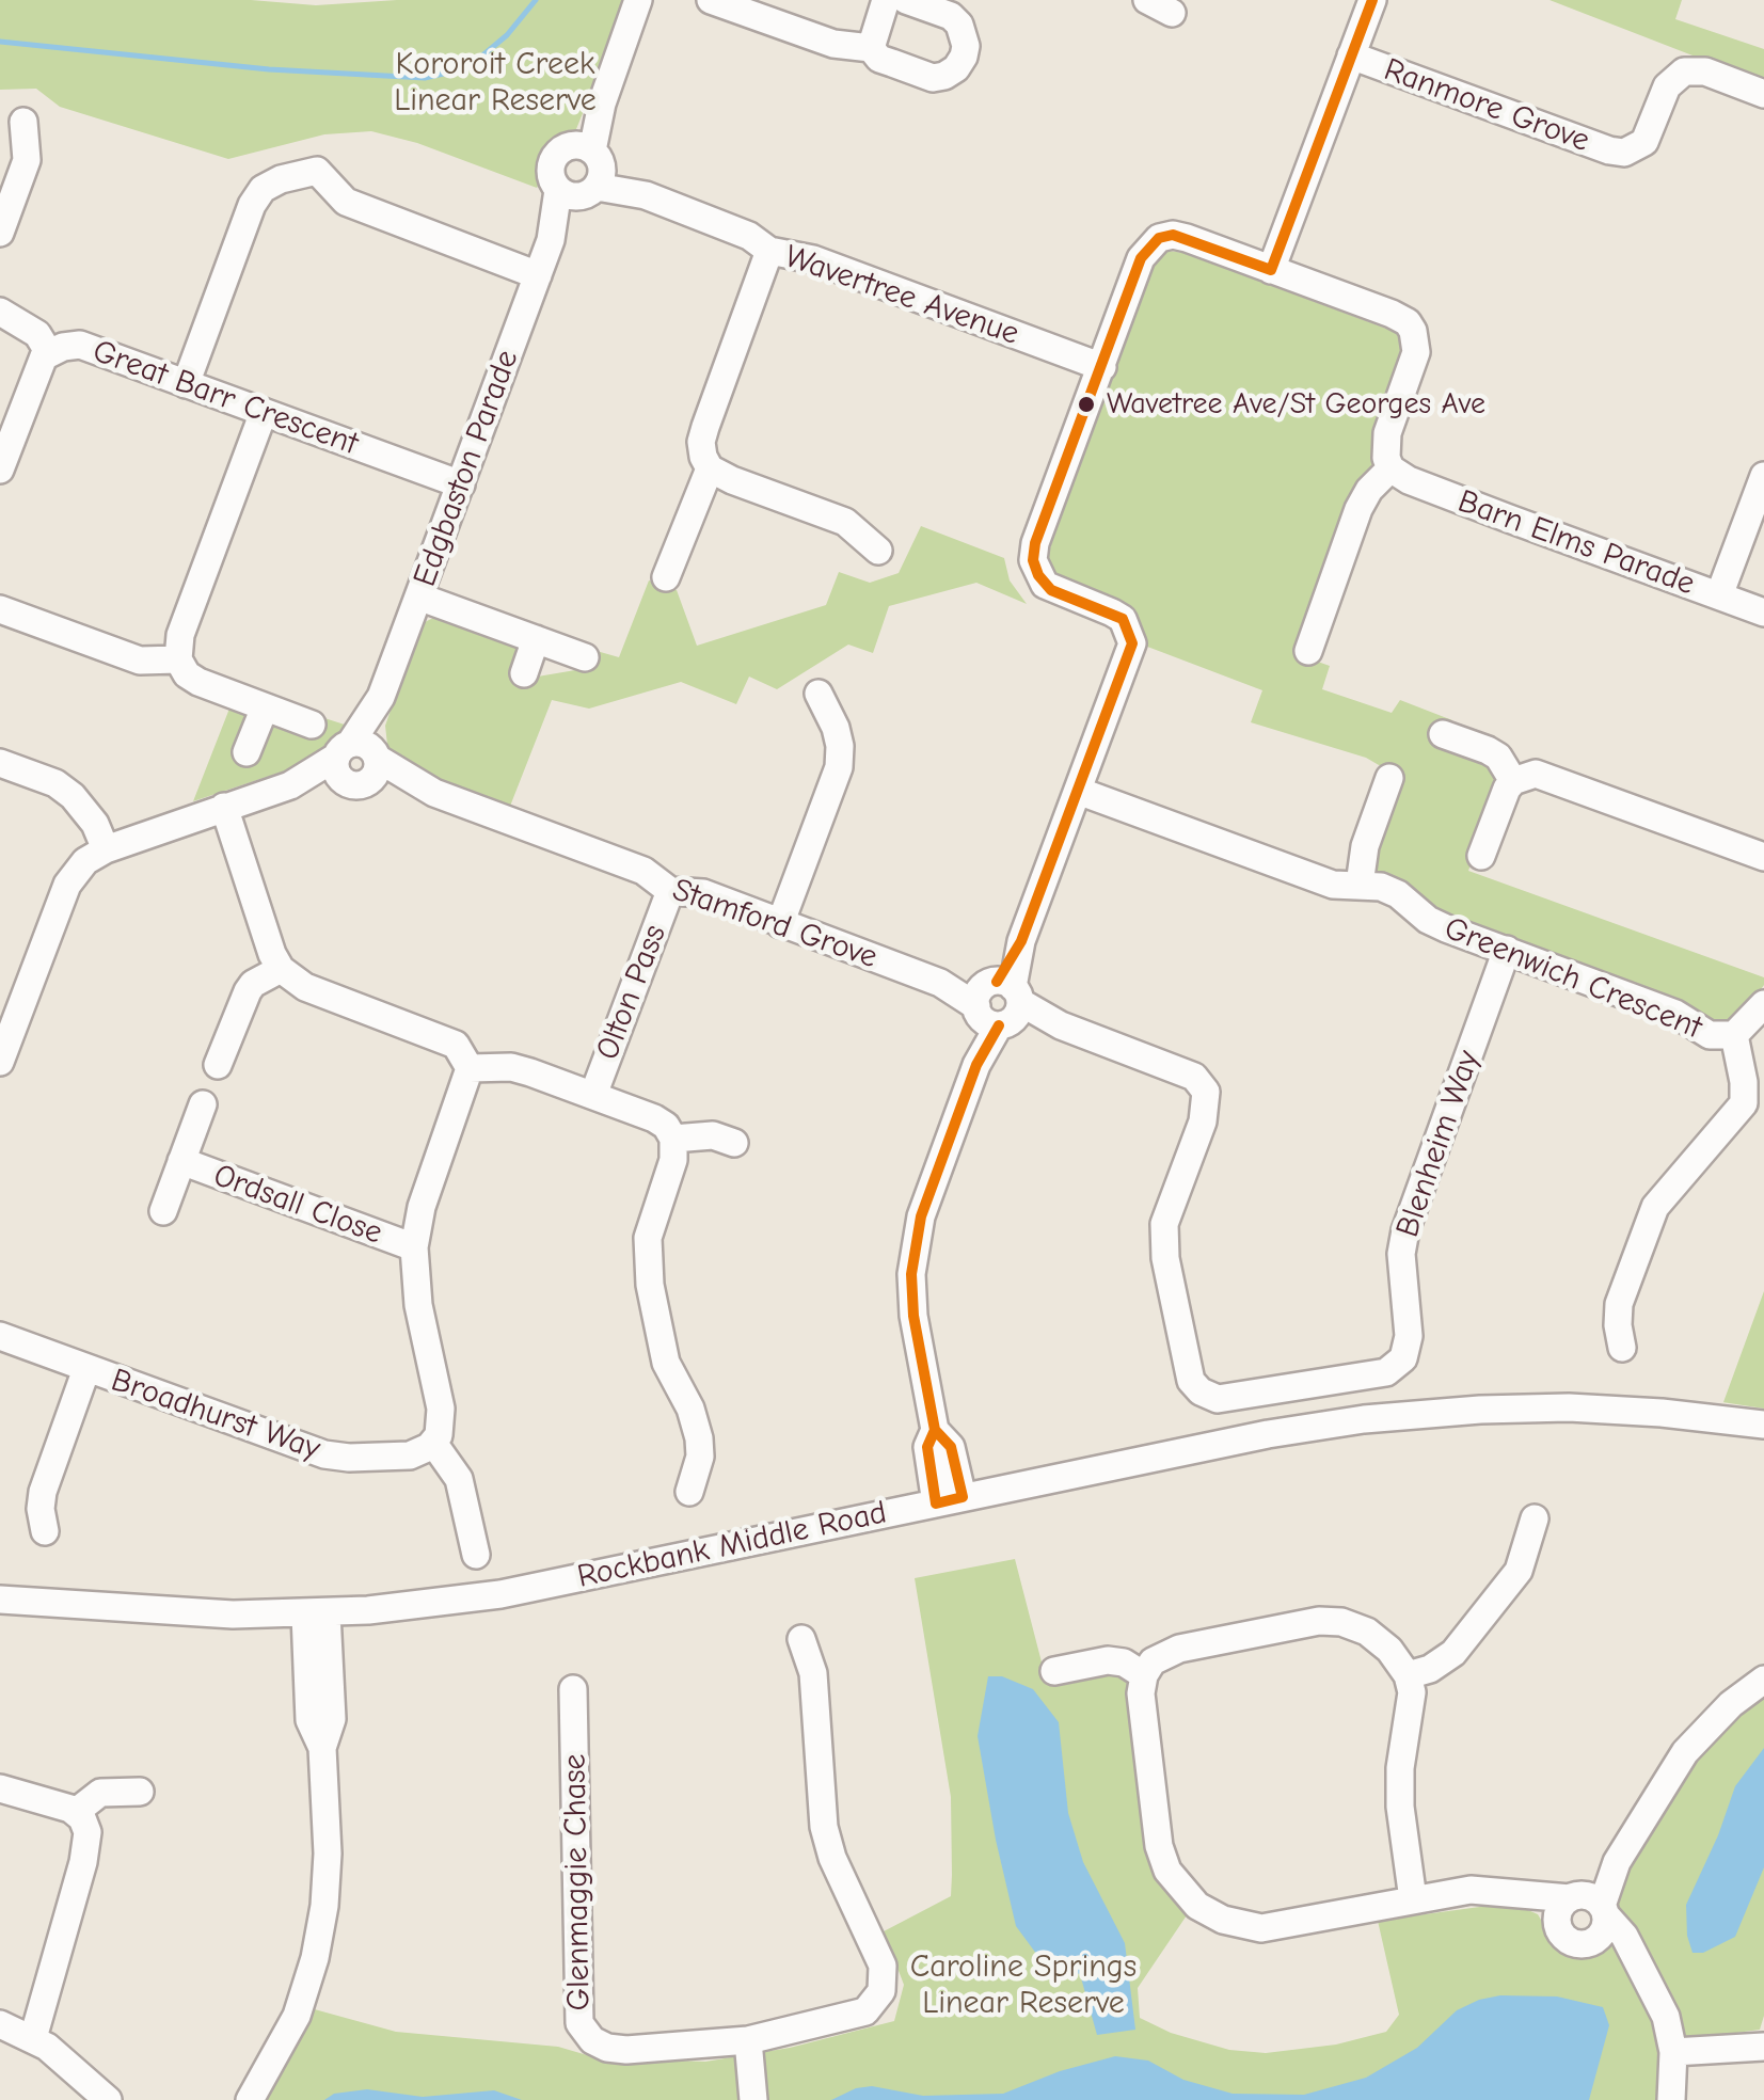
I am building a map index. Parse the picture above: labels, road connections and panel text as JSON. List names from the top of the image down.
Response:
{
  "streets": {
    "street": [
      "Ranmore Grove",
      "Wavertree Avenue",
      "Great Barr Crescent",
      "Edgbaston Parade",
      "Barn Elms Parade",
      "Stamford Grove",
      "Greenwich Crescent",
      "Olton Pass",
      "Blenheim Way",
      "Ordsall Close",
      "Broadhurst Way",
      "Rockbank Middle Road",
      "Glenmaggie Chase"
    ]
  },
  "crossings": [
    ["Wavertree Avenue", "Edgbaston Parade"],
    ["Great Barr Crescent", "Edgbaston Parade"],
    ["Edgbaston Parade", "Stamford Grove"],
    ["Stamford Grove", "Olton Pass"],
    ["Stamford Grove", "Blenheim Way"],
    ["Greenwich Crescent", "Blenheim Way"]
  ],
  "parks": ["Kororoit Creek Linear Reserve", "Caroline Springs Linear Reserve"],
  "places": ["Wavetree Ave/St Georges Ave"]
}
